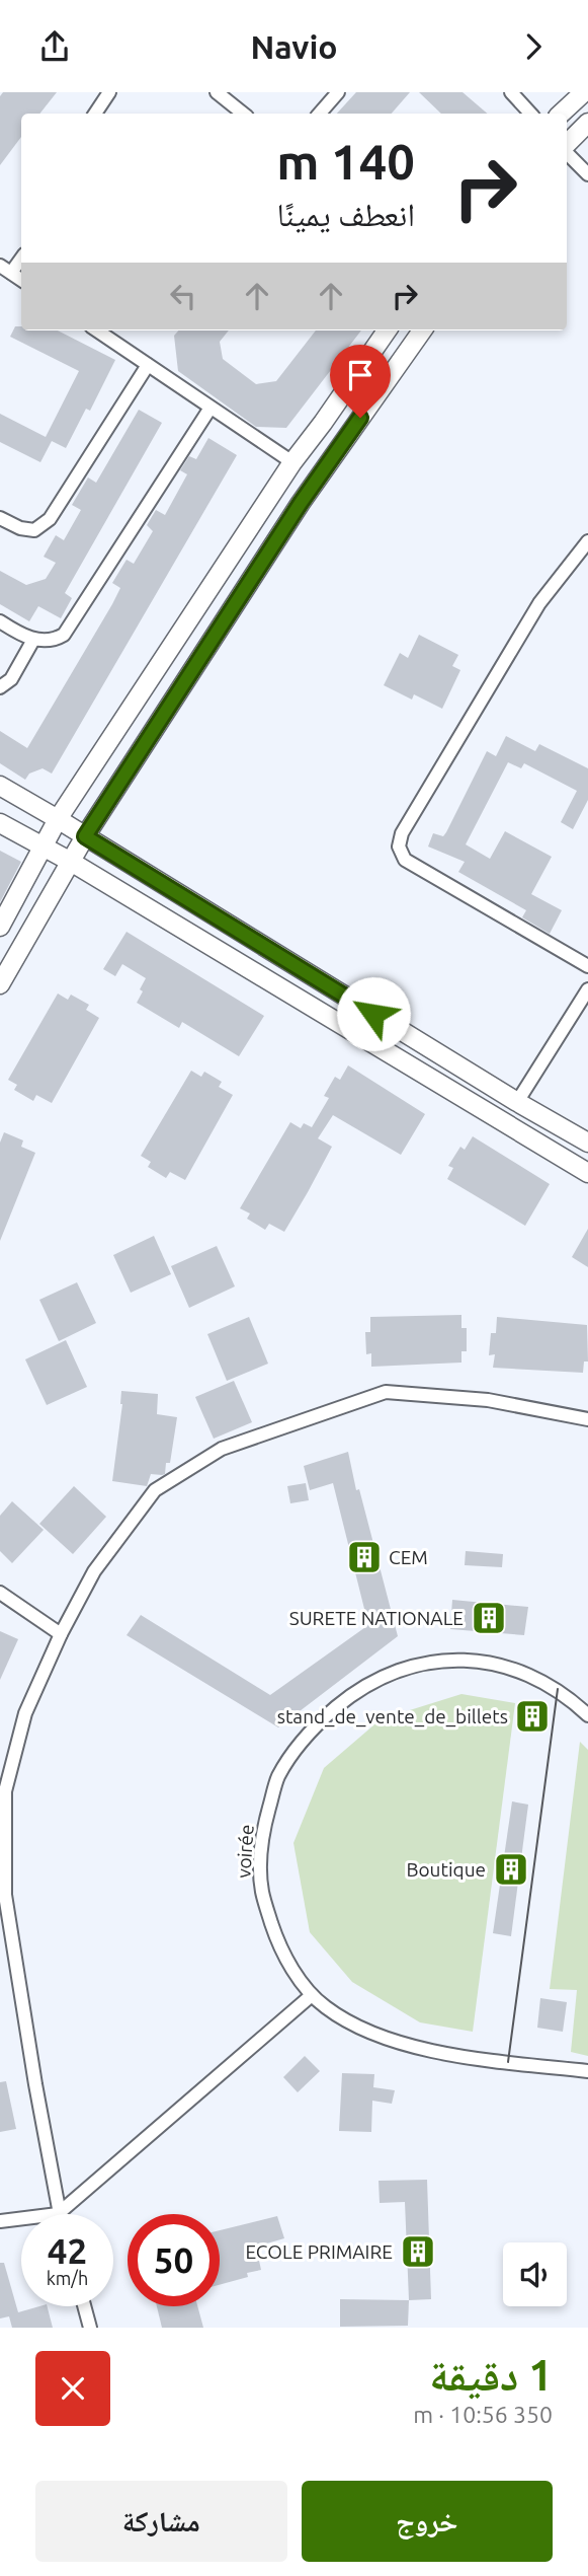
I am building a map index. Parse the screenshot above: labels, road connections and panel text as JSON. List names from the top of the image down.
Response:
{
  "streets": {
    "street": ["voirée"]
  },
  "places": {
    "building": [
      "CEM",
      "SURETE NATIONALE",
      "stand_de_vente_de_billets",
      "Boutique",
      "ECOLE PRIMAIRE"
    ]
  },
  "page": {
    "header": "Navio",
    "turn": ["140 m", "انعطف يمينًا"],
    "speed": "42 km/h",
    "limit": "50",
    "heading": ["1 دقيقة", "350 m · 10:56"],
    "buttons": ["خروج", "مشاركة"]
  }
}
